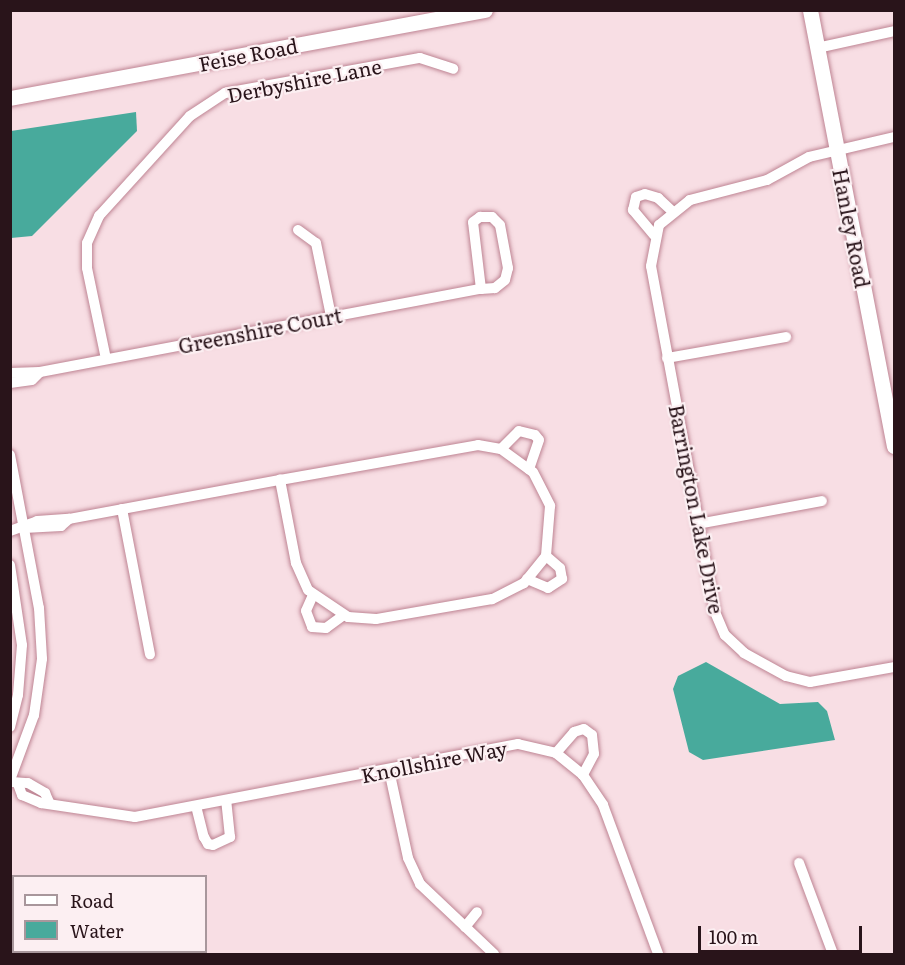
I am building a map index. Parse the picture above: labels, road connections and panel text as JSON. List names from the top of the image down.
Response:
{
  "streets": {
    "street": [
      "Feise Road",
      "Derbyshire Lane",
      "Hanley Road",
      "Greenshire Court",
      "Barrington Lake Drive",
      "Knollshire Way"
    ]
  },
  "crossings": [
    ["Derbyshire Lane", "Greenshire Court"]
  ],
  "legend": ["Road", "Water"],
  "scale_bar": "100 m"
}
